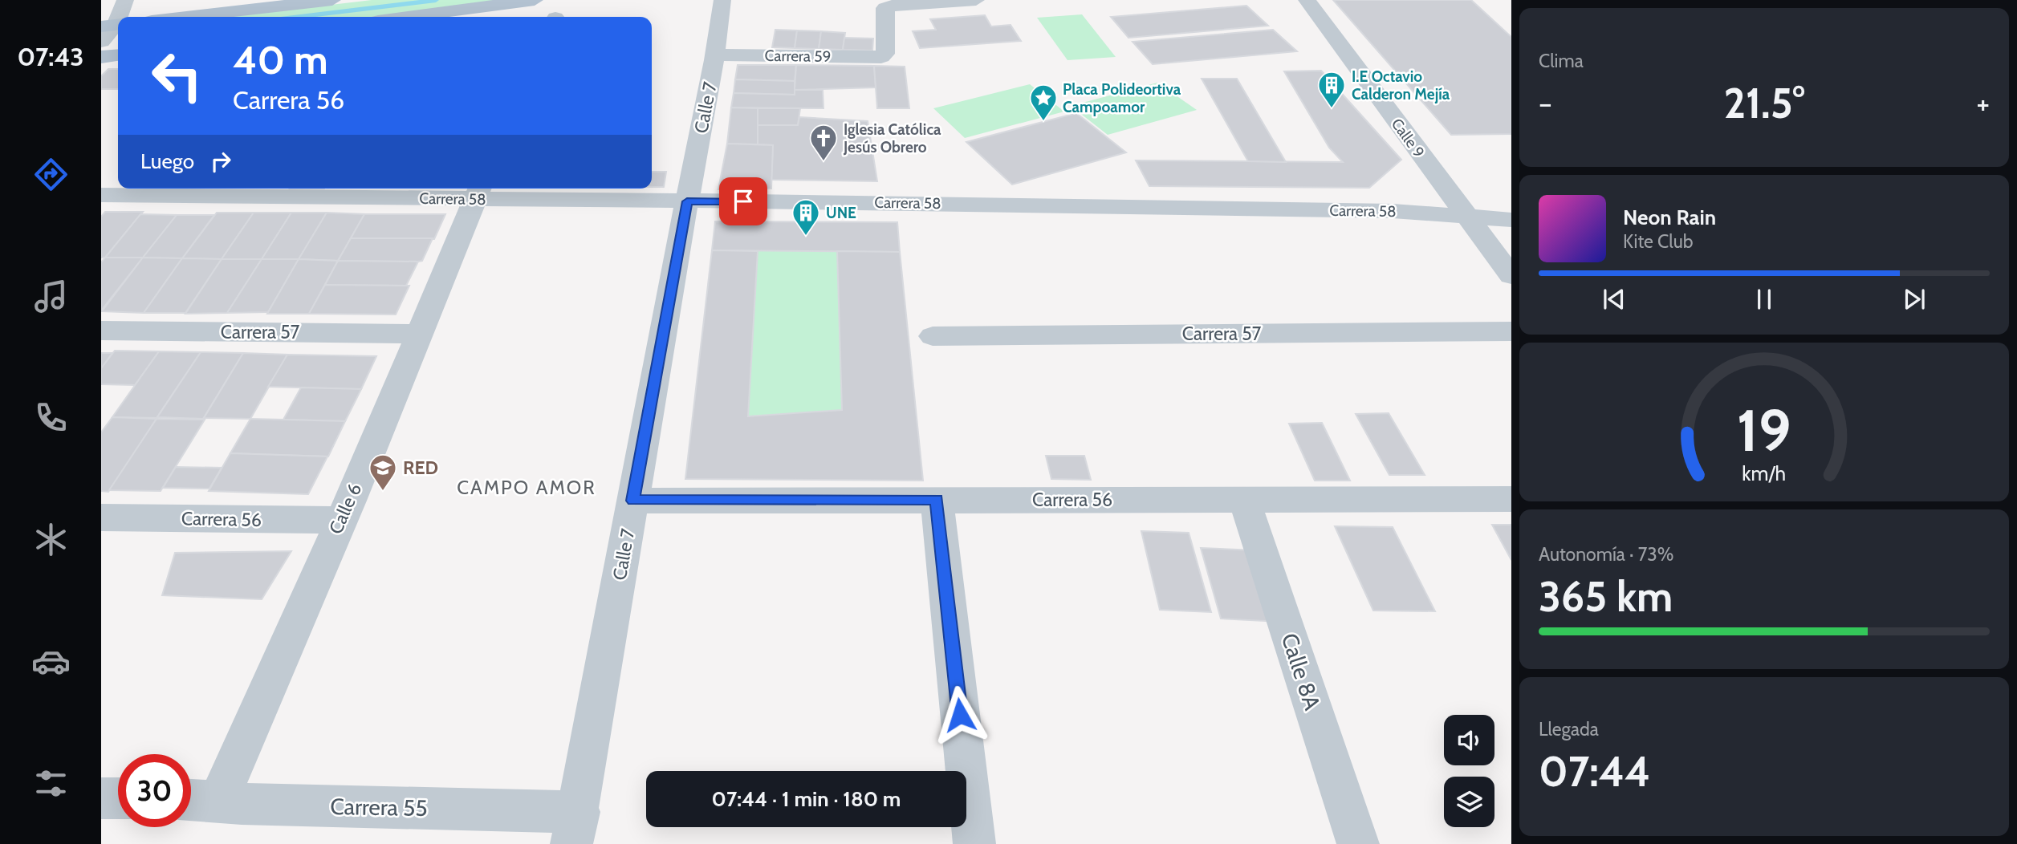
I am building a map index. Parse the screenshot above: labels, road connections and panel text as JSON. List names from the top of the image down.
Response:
{
  "streets": {
    "street": [
      "Carrera 59",
      "Calle 7",
      "Calle 9",
      "Carrera 58",
      "Carrera 57",
      "Carrera 56",
      "Calle 6",
      "Calle 8A",
      "Carrera 55"
    ]
  },
  "crossings": [
    ["Carrera 59", "Calle 7"],
    ["Calle 7", "Carrera 58"],
    ["Calle 7", "Carrera 56"],
    ["Calle 7", "Carrera 55"],
    ["Calle 9", "Carrera 58"],
    ["Carrera 58", "Calle 6"],
    ["Carrera 57", "Calle 6"],
    ["Carrera 56", "Calle 6"],
    ["Carrera 56", "Calle 8A"],
    ["Calle 6", "Carrera 55"]
  ],
  "districts": ["CAMPO AMOR"],
  "places": {
    "building": ["I.E Octavio Calderon Mejía", "UNE"],
    "place": ["Placa Polideortiva Campoamor"],
    "church": ["Iglesia Católica Jesús Obrero"],
    "school or university": ["RED"]
  },
  "page": {
    "tabs": "07:43",
    "tile": [
      "Clima",
      ["Autonomía · 73%", "365 km"],
      ["Llegada", "07:44"]
    ],
    "turn": ["40 m", "Carrera 56"],
    "heat": ["−", "21.5°", "+"],
    "then": "Luego",
    "song": ["Neon Rain", "Kite Club"],
    "limit": "30",
    "trip": "07:44 · 1 min · 180 m",
    "gauge": ["19", "km/h"]
  }
}
